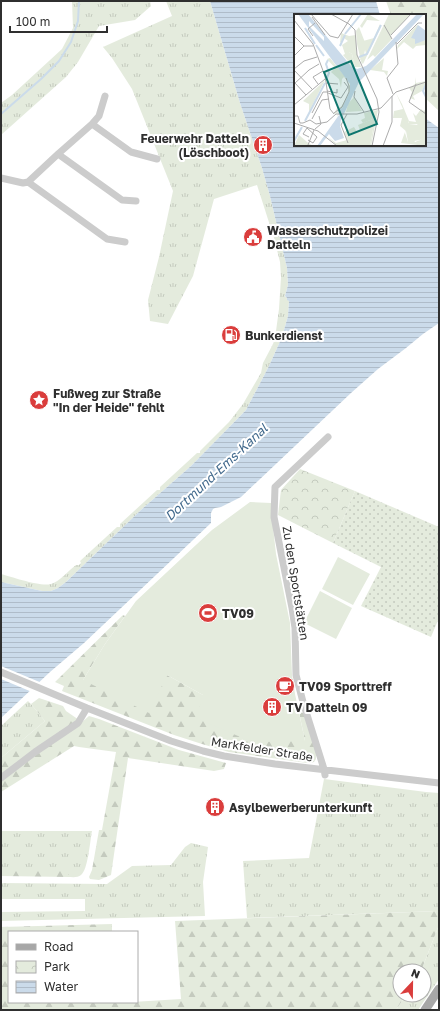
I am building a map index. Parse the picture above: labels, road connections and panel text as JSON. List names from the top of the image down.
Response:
{
  "streets": {
    "street": ["Zu den Sportstätten", "Markfelder Straße"]
  },
  "crossings": [
    ["Zu den Sportstätten", "Markfelder Straße"]
  ],
  "water": ["Dortmund-Ems-Kanal"],
  "places": {
    "building": ["Feuerwehr Datteln (Löschboot)", "TV Datteln 09", "Asylbewerberunterkunft"],
    "public building": ["Wasserschutzpolizei Datteln"],
    "fuel station": ["Bunkerdienst"],
    "place": ["Fußweg zur Straße \"In der Heide\" fehlt"],
    "sports": ["TV09"],
    "cafe": ["TV09 Sporttreff"]
  },
  "legend": ["Road", "Park", "Water"],
  "scale_bar": "100 m",
  "north": "top"
}
